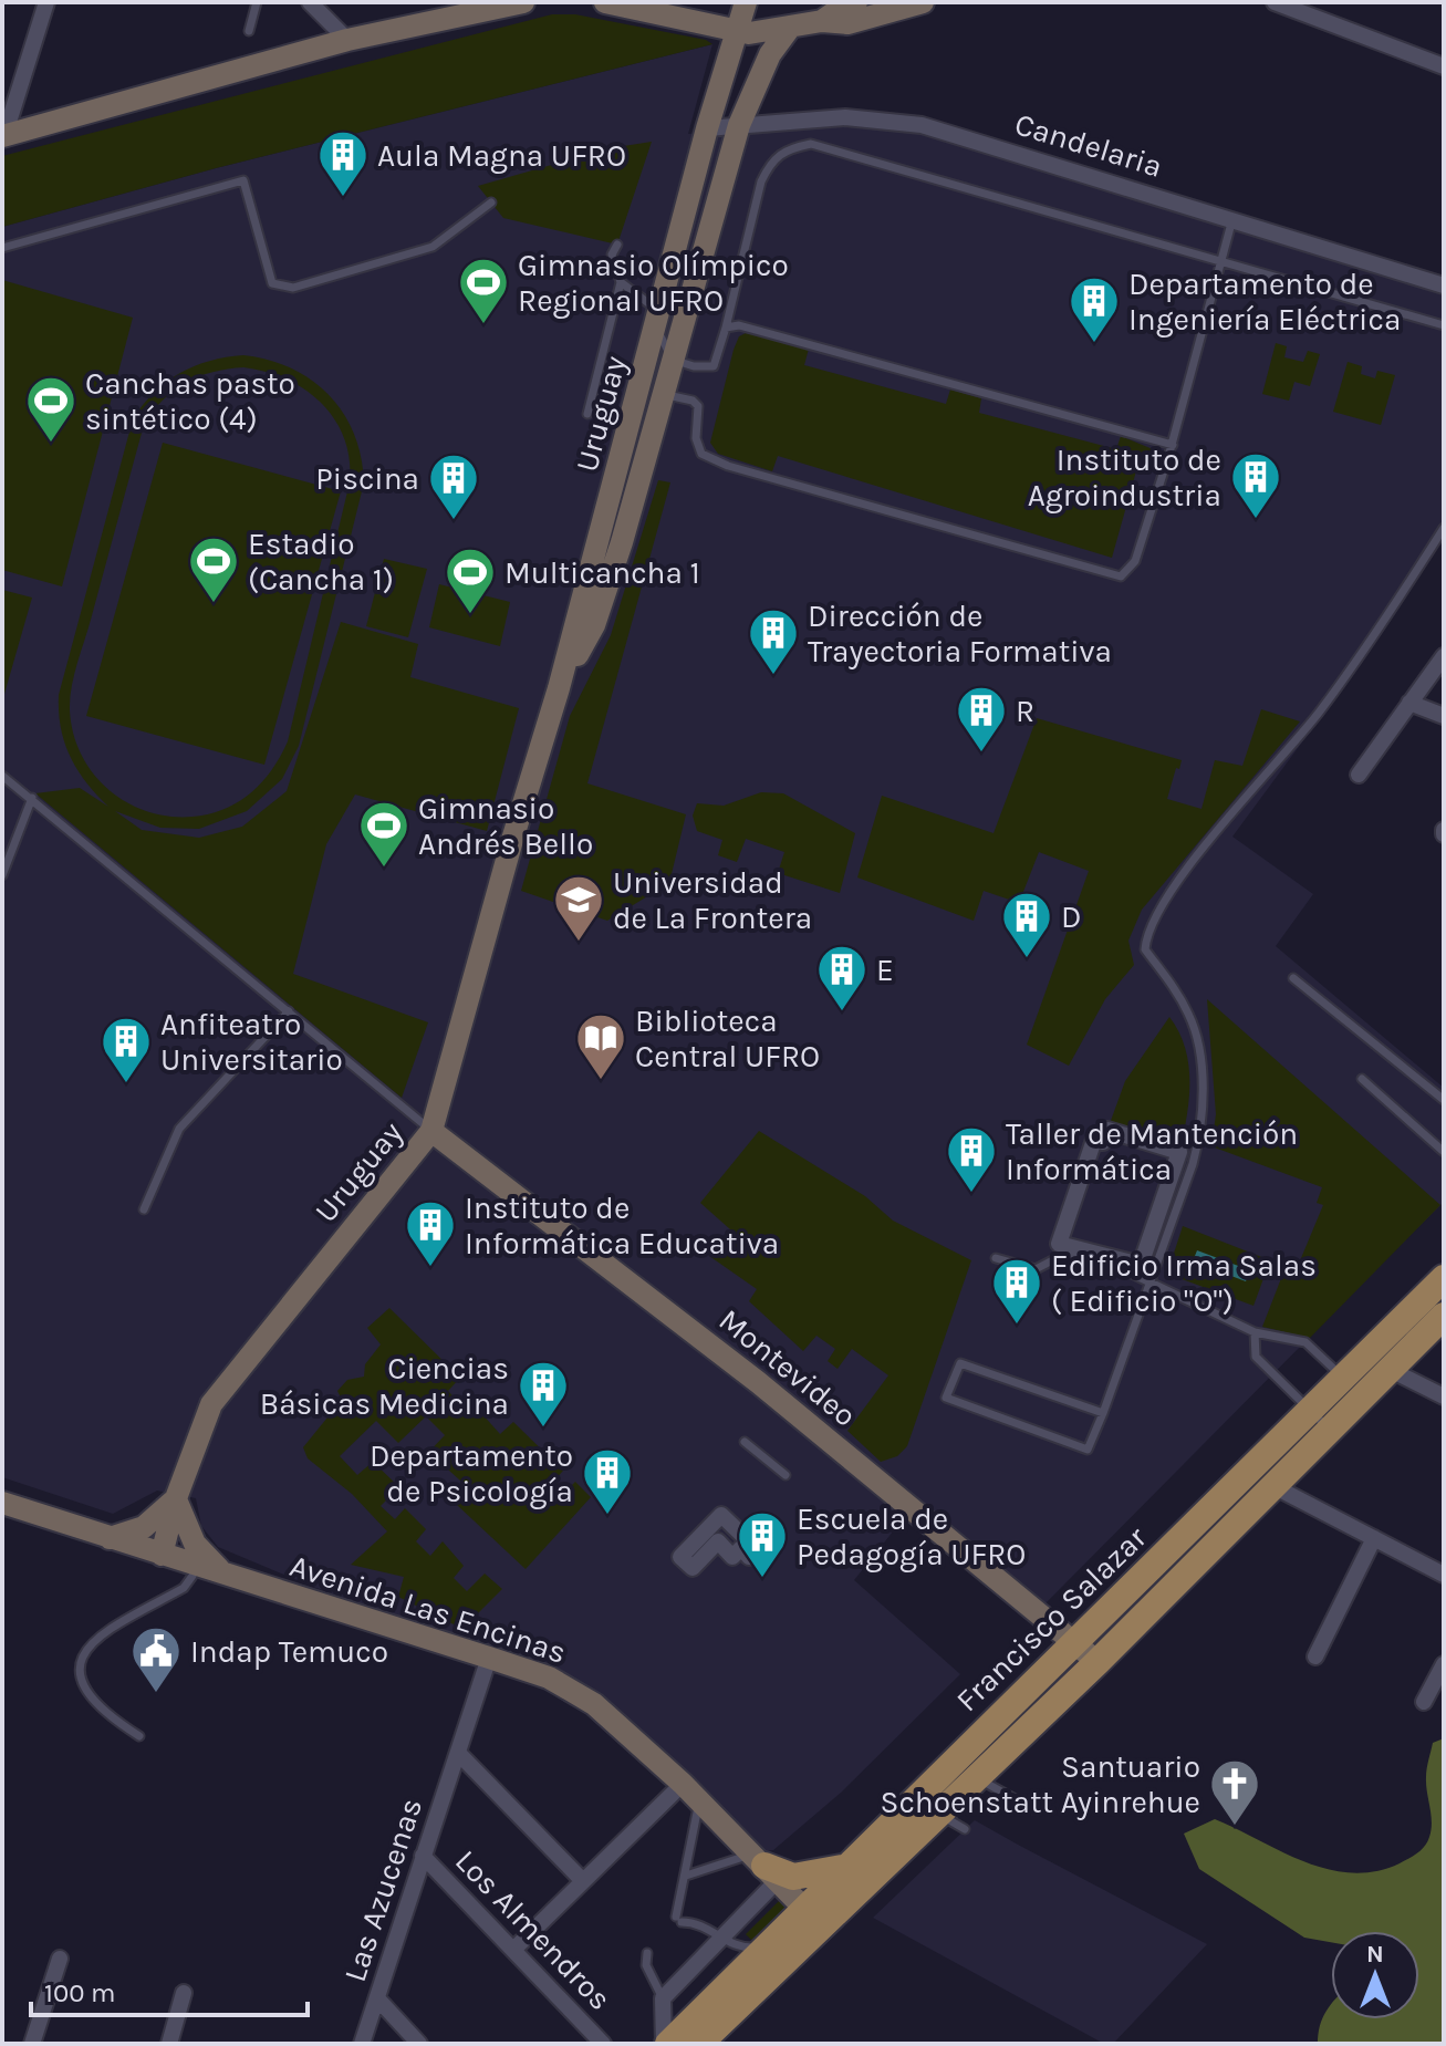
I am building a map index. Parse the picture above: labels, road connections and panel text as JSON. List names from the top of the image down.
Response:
{
  "streets": {
    "main road": [
      "Uruguay",
      "Montevideo",
      "Avenida Las Encinas",
      "Francisco Salazar"
    ],
    "street": ["Candelaria", "Las Azucenas", "Los Almendros"]
  },
  "crossings": [
    ["Candelaria", "Uruguay"],
    ["Uruguay", "Montevideo"],
    ["Uruguay", "Avenida Las Encinas"],
    ["Montevideo", "Francisco Salazar"],
    ["Avenida Las Encinas", "Francisco Salazar"],
    ["Avenida Las Encinas", "Las Azucenas"],
    ["Las Azucenas", "Los Almendros"]
  ],
  "places": {
    "building": [
      "Aula Magna UFRO",
      "Departamento de Ingeniería Eléctrica",
      "Instituto de Agroindustria",
      "Piscina",
      "Dirección de Trayectoria Formativa",
      "R",
      "D",
      "E",
      "Anfiteatro Universitario",
      "Taller de Mantención Informática",
      "Instituto de Informática Educativa",
      "Edificio Irma Salas ( Edificio \"O\")",
      "Ciencias Básicas Medicina",
      "Departamento de Psicología",
      "Escuela de Pedagogía UFRO"
    ],
    "sports": [
      "Gimnasio Olímpico Regional UFRO",
      "Canchas pasto sintético (4)",
      "Estadio (Cancha 1)",
      "Multicancha 1",
      "Gimnasio Andrés Bello"
    ],
    "school or university": ["Universidad de La Frontera"],
    "library": ["Biblioteca Central UFRO"],
    "public building": ["Indap Temuco"],
    "church": ["Santuario Schoenstatt Ayinrehue"]
  },
  "scale_bar": "100 m",
  "north": "top"
}
